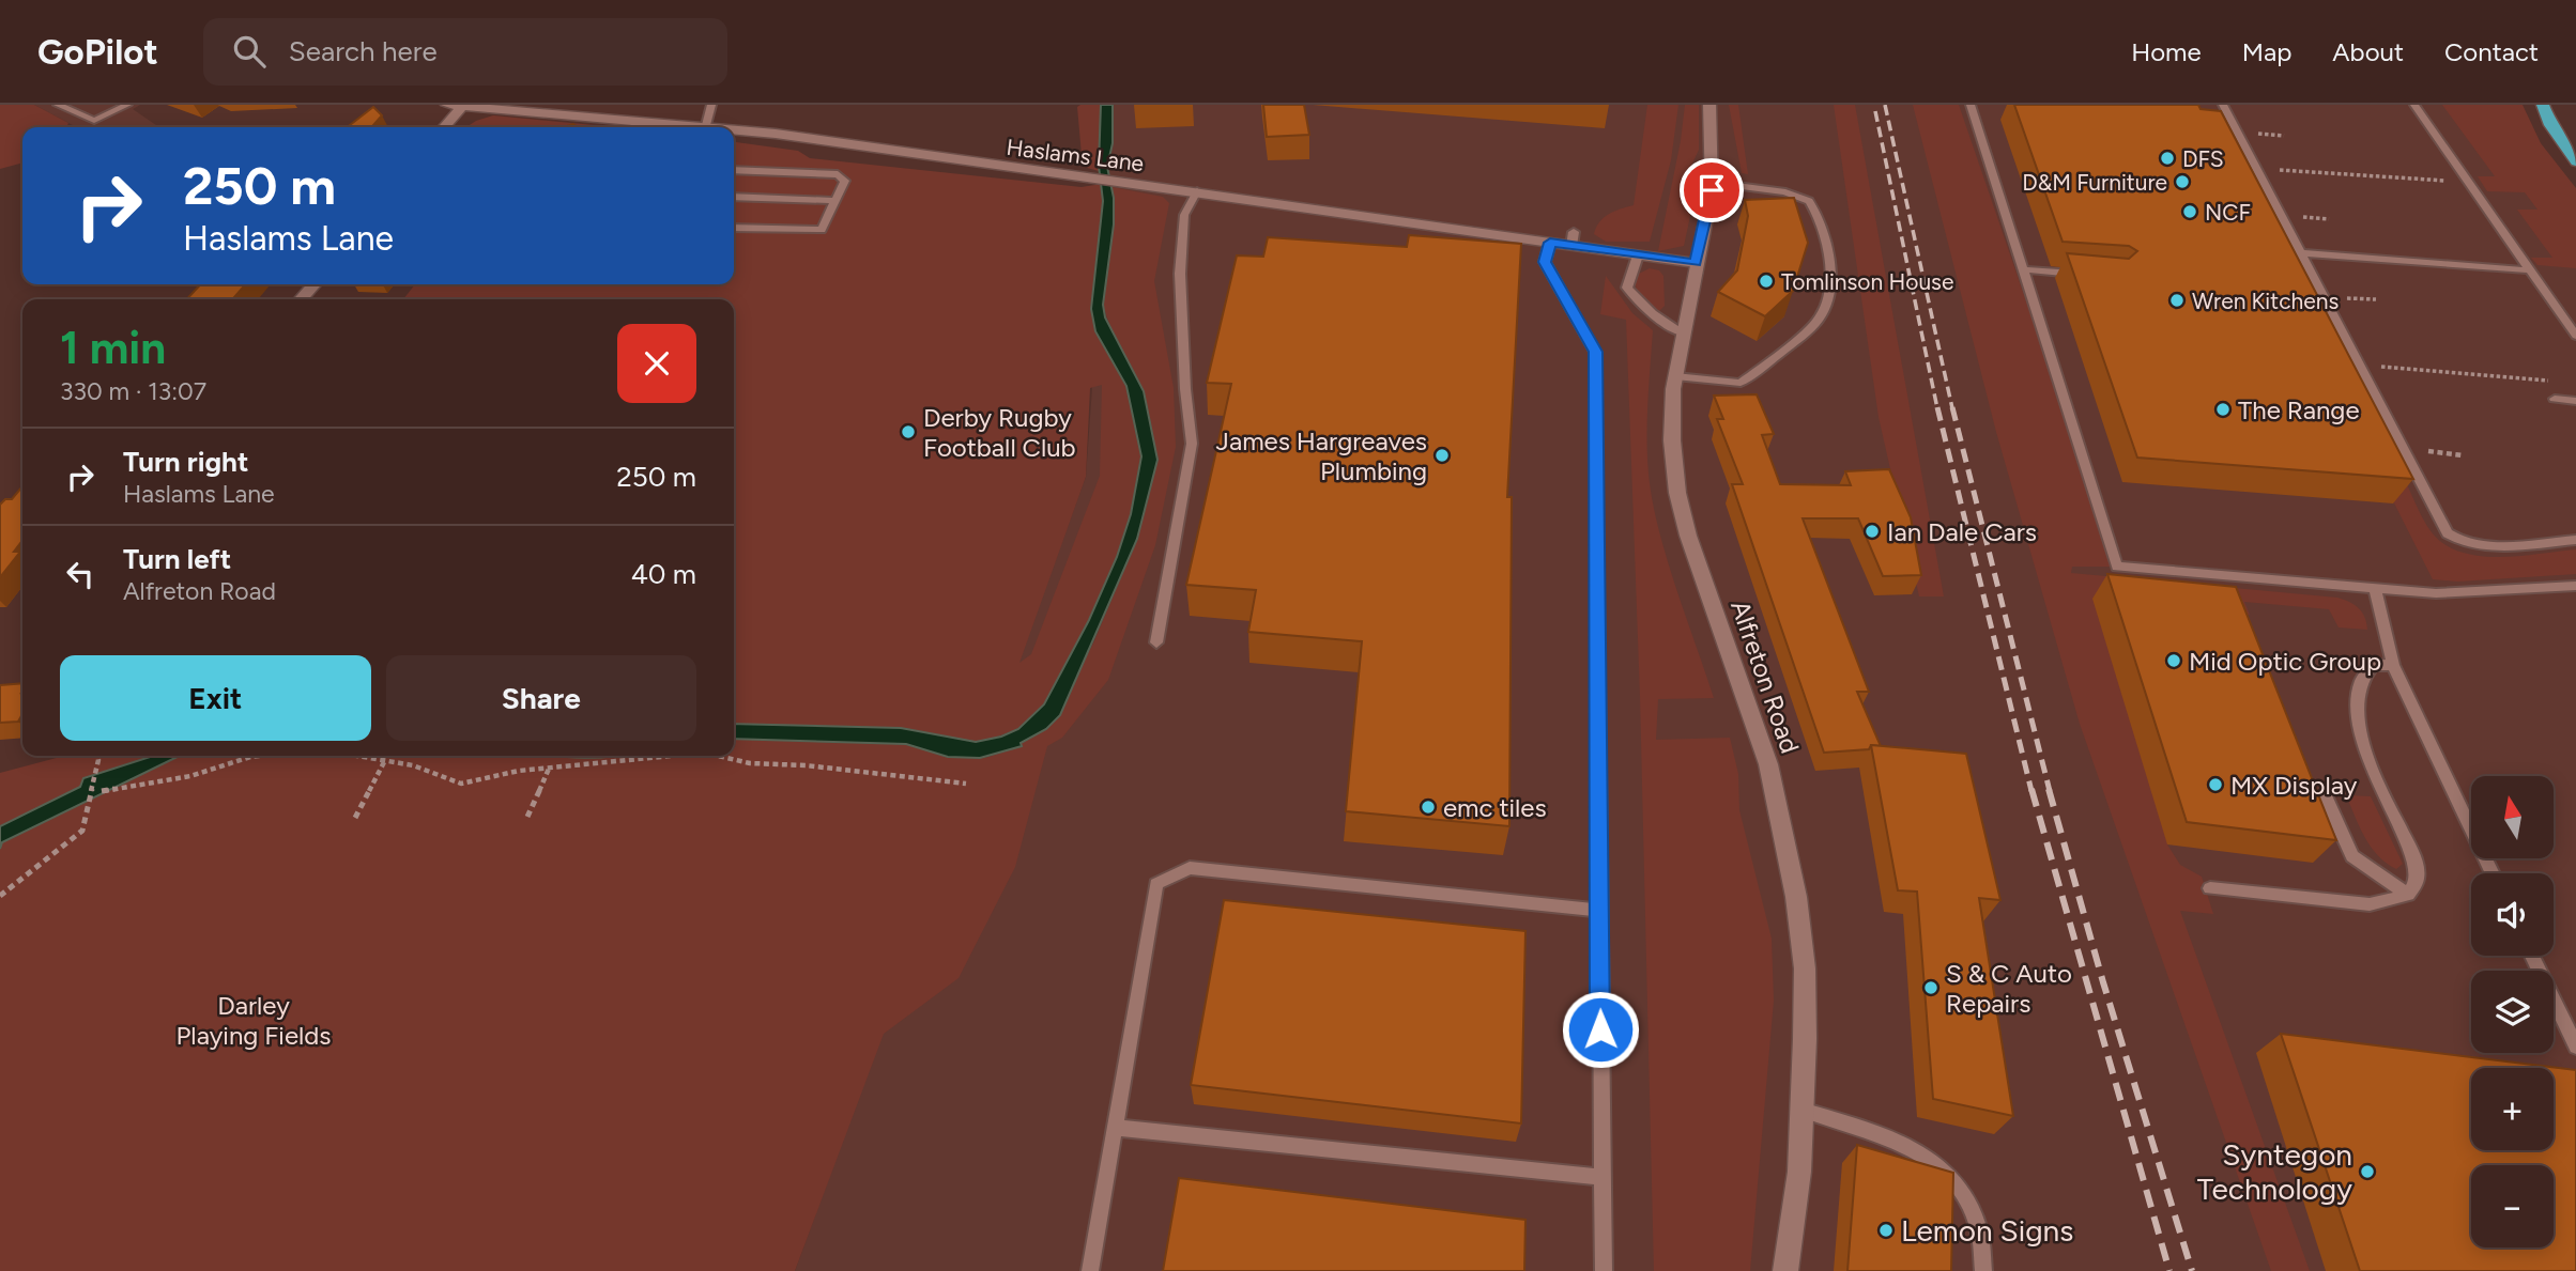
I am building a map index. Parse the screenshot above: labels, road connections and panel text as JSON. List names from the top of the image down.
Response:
{
  "streets": {
    "street": ["Haslams Lane", "Alfreton Road"]
  },
  "crossings": [
    ["Haslams Lane", "Alfreton Road"]
  ],
  "parks": ["Darley Playing Fields"],
  "places": [
    "DFS",
    "D&M Furniture",
    "NCF",
    "Tomlinson House",
    "Wren Kitchens",
    "The Range",
    "Derby Rugby Football Club",
    "James Hargreaves Plumbing",
    "Ian Dale Cars",
    "Mid Optic Group",
    "MX Display",
    "emc tiles",
    "S & C Auto Repairs",
    "Syntegon Technology",
    "Lemon Signs"
  ],
  "north": "top",
  "page": {
    "header": "GoPilot",
    "search": "Search here",
    "nav": [
      "Home",
      "Map",
      "About",
      "Contact"
    ],
    "turn": ["250 m", "Haslams Lane"],
    "heading": ["1 min", "330 m · 13:07"],
    "list": [
      {
        "name": "Turn right",
        "note": "Haslams Lane",
        "value": "250 m"
      },
      {
        "name": "Turn left",
        "note": "Alfreton Road",
        "value": "40 m"
      }
    ],
    "buttons": ["Exit", "Share"],
    "map_buttons": ["+", "−"]
  }
}
